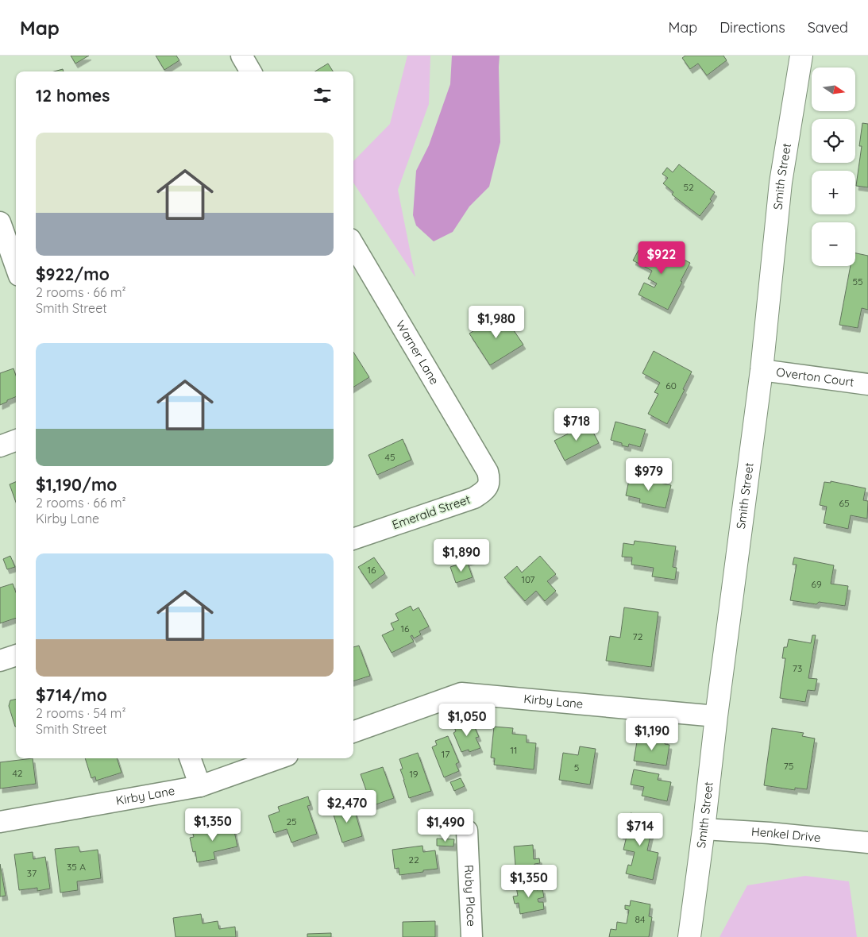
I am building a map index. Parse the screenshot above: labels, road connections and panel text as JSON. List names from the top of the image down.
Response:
{
  "streets": {
    "street": [
      "Smith Street",
      "Warner Lane",
      "Overton Court",
      "Emerald Street",
      "Kirby Lane",
      "Henkel Drive",
      "Ruby Place"
    ]
  },
  "crossings": [
    ["Smith Street", "Overton Court"],
    ["Smith Street", "Kirby Lane"],
    ["Smith Street", "Henkel Drive"],
    ["Warner Lane", "Emerald Street"]
  ],
  "house_numbers": [
    "52",
    "55",
    "60",
    "45",
    "65",
    "16",
    "107",
    "69",
    "16",
    "72",
    "73",
    "11",
    "17",
    "75",
    "5",
    "42",
    "19",
    "25",
    "22",
    "35 A",
    "37",
    "84"
  ],
  "north": "right",
  "page": {
    "header": "Map",
    "nav": ["Map", "Directions", "Saved"],
    "map_buttons": ["+", "−"],
    "heading": "12 homes",
    "list": [
      {
        "name": "$922/mo",
        "note": "2 rooms · 66 m² · Smith Street"
      },
      {
        "name": "$1,190/mo",
        "note": "2 rooms · 66 m² · Kirby Lane"
      },
      {
        "name": "$714/mo",
        "note": "2 rooms · 54 m² · Smith Street"
      }
    ],
    "price": [
      "$922",
      "$1,980",
      "$718",
      "$979",
      "$1,890",
      "$1,050",
      "$1,190",
      "$2,470",
      "$1,350",
      "$1,490",
      "$714",
      "$1,350"
    ]
  }
}
